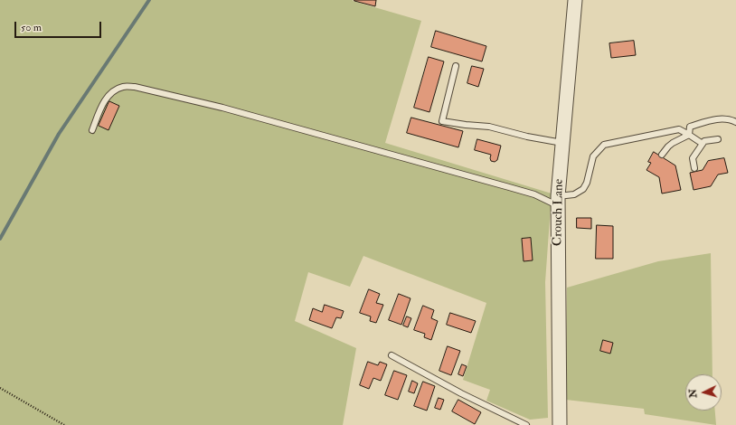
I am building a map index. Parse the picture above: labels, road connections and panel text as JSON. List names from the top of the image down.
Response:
{
  "streets": {
    "street": ["Crouch Lane"]
  },
  "scale_bar": "50 m",
  "north": "left"
}
